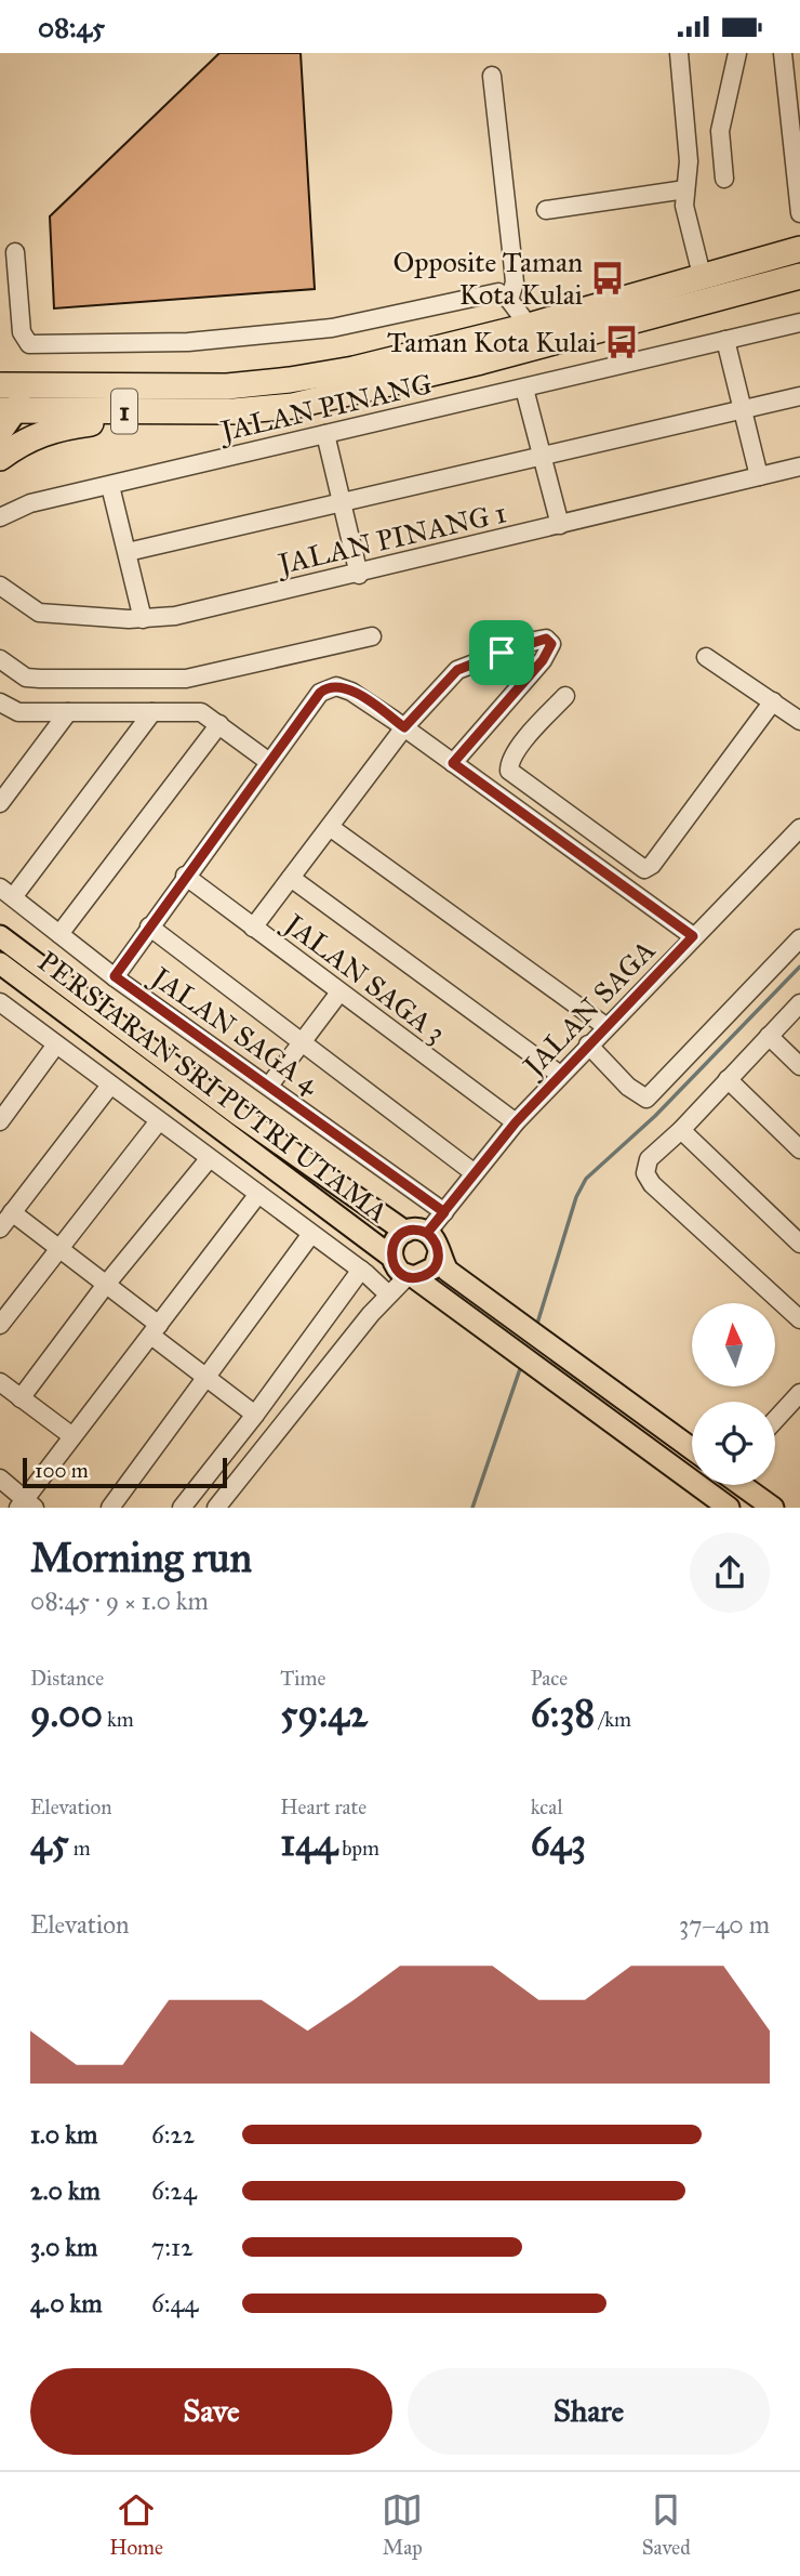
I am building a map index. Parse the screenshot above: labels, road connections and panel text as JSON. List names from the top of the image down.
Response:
{
  "streets": {
    "highway": ["1"],
    "main road": ["PERSIARAN SRI PUTRI UTAMA"],
    "street": [
      "JALAN PINANG",
      "JALAN PINANG 1",
      "JALAN SAGA 3",
      "JALAN SAGA",
      "JALAN SAGA 4"
    ]
  },
  "crossings": [
    ["JALAN SAGA 3", "JALAN SAGA"],
    ["JALAN SAGA", "JALAN SAGA 4"],
    ["JALAN SAGA", "PERSIARAN SRI PUTRI UTAMA"]
  ],
  "places": {
    "bus stop": ["Opposite Taman Kota Kulai", "Taman Kota Kulai"]
  },
  "scale_bar": "100 m",
  "north": "top",
  "page": {
    "status": "08:45",
    "scale": "100 m",
    "heading": ["Morning run", "08:45 · 9 × 1.0 km"],
    "stats": [
      ["Distance", "9.00 km"],
      ["Time", "59:42"],
      ["Pace", "6:38 /km"],
      ["Elevation", "45 m"],
      ["Heart rate", "144 bpm"],
      ["kcal", "643"]
    ],
    "chart": ["Elevation", "37–40 m"],
    "list": [
      {
        "name": "1.0 km",
        "note": "6:22"
      },
      {
        "name": "2.0 km",
        "note": "6:24"
      },
      {
        "name": "3.0 km",
        "note": "7:12"
      },
      {
        "name": "4.0 km",
        "note": "6:44"
      }
    ],
    "buttons": ["Save", "Share"],
    "tabs": ["Home", "Map", "Saved"]
  }
}
